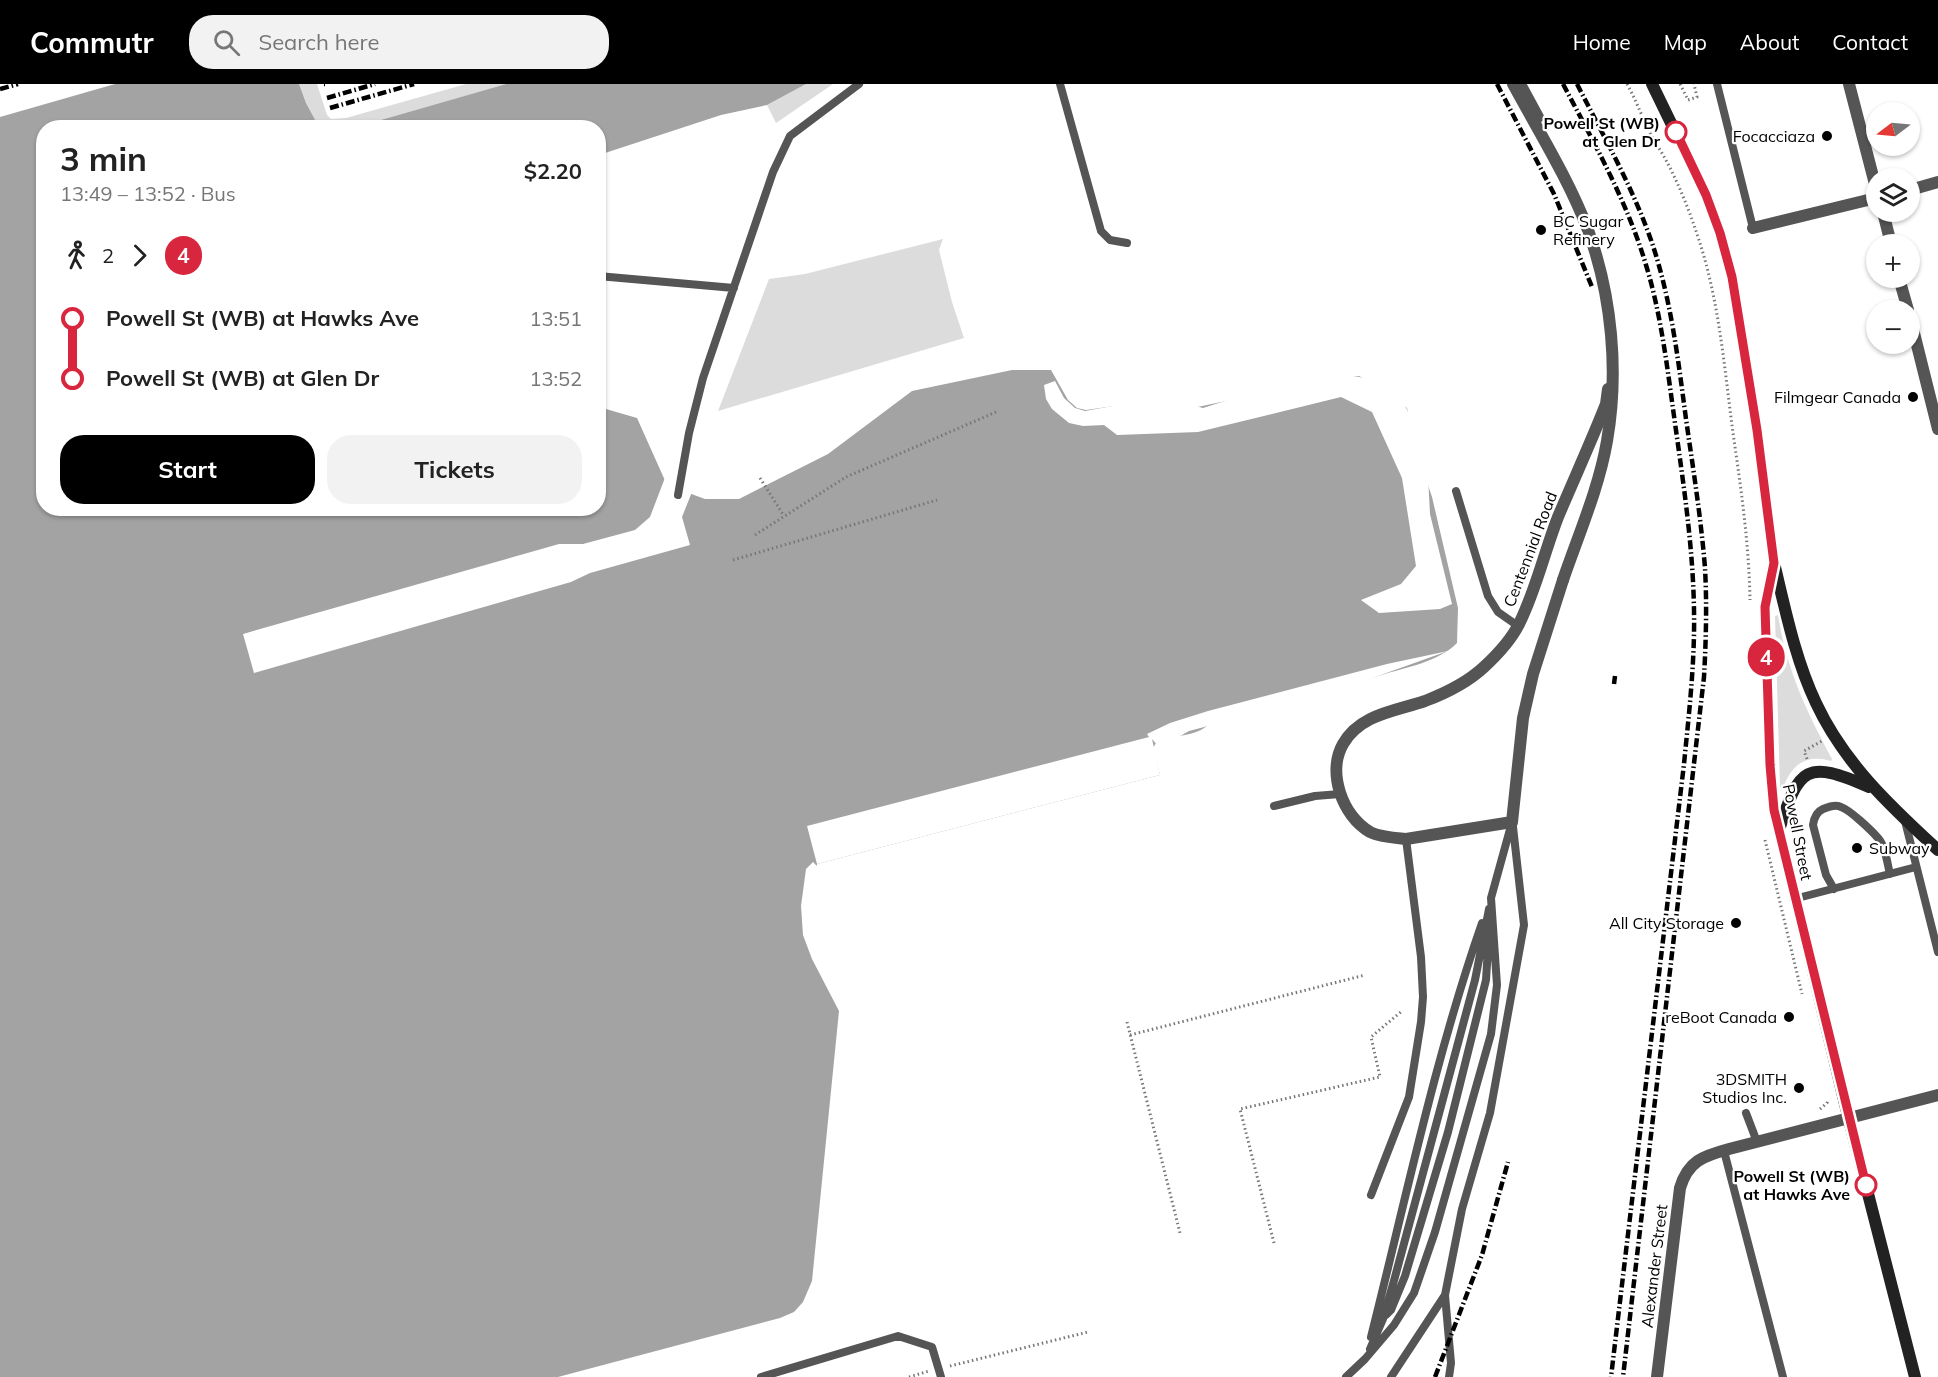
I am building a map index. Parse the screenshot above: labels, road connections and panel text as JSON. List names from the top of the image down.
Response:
{
  "streets": {
    "main road": ["Powell Street"],
    "street": ["Centennial Road", "Alexander Street"]
  },
  "places": [
    "Powell St (WB) at Glen Dr",
    "Focacciaza",
    "BC Sugar Refinery",
    "Filmgear Canada",
    "Subway",
    "All City Storage",
    "reBoot Canada",
    "3DSMITH Studios Inc.",
    "Powell St (WB) at Hawks Ave"
  ],
  "lines": ["bus line 4"],
  "north": "left",
  "page": {
    "header": "Commutr",
    "search": "Search here",
    "nav": [
      "Home",
      "Map",
      "About",
      "Contact"
    ],
    "on_map": "4",
    "map_buttons": ["+", "−"],
    "heading": ["3 min", "13:49 – 13:52 · Bus", "$2.20"],
    "legs": ["2", "4"],
    "list": [
      {
        "name": "Powell St (WB) at Hawks Ave",
        "value": "13:51"
      },
      {
        "name": "Powell St (WB) at Glen Dr",
        "value": "13:52"
      }
    ],
    "buttons": ["Start", "Tickets"]
  }
}
